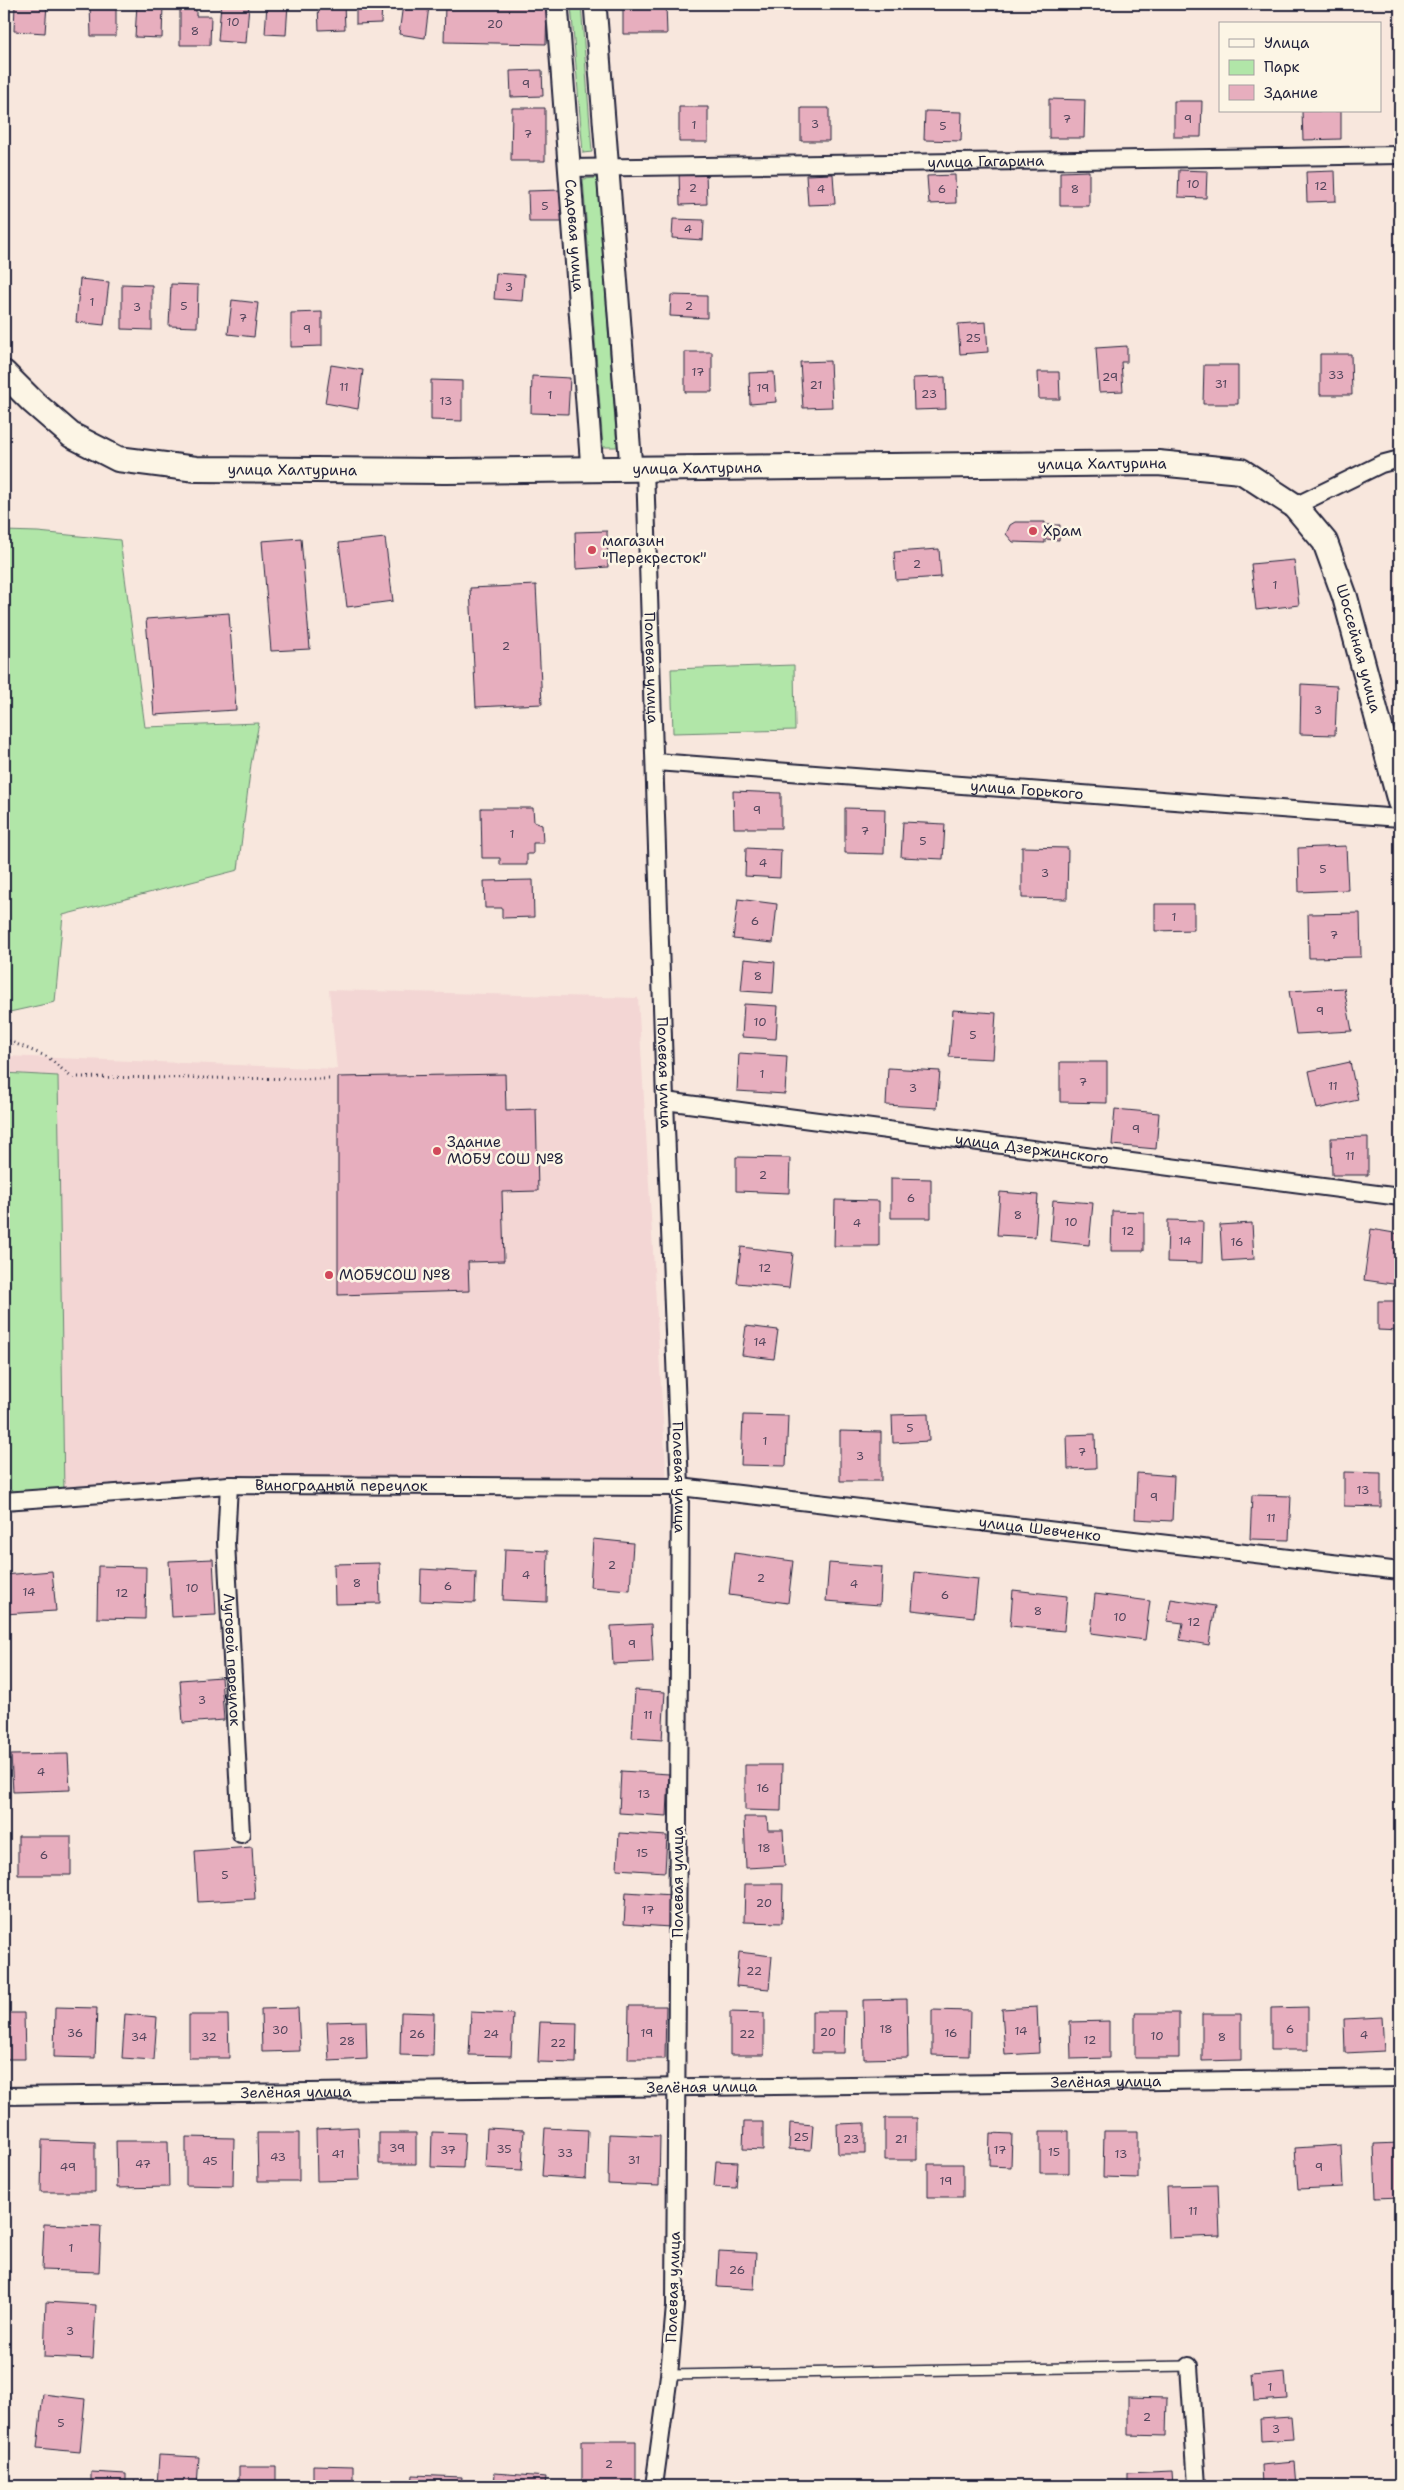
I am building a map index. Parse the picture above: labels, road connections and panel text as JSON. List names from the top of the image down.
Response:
{
  "streets": {
    "main road": ["улица Халтурина", "Шоссейная улица"],
    "street": [
      "улица Гагарина",
      "Садовая улица",
      "Полевая улица",
      "улица Горького",
      "улица Дзержинского",
      "Виноградный переулок",
      "улица Шевченко",
      "Луговой переулок",
      "Зелёная улица"
    ]
  },
  "crossings": [
    ["улица Гагарина", "Садовая улица"],
    ["Садовая улица", "улица Халтурина"],
    ["улица Халтурина", "Шоссейная улица"],
    ["улица Халтурина", "Полевая улица"],
    ["Полевая улица", "улица Горького"],
    ["Полевая улица", "улица Дзержинского"],
    ["Полевая улица", "Виноградный переулок"],
    ["Полевая улица", "улица Шевченко"],
    ["Полевая улица", "Зелёная улица"],
    ["Виноградный переулок", "улица Шевченко"],
    ["Виноградный переулок", "Луговой переулок"]
  ],
  "places": [
    "Храм",
    "магазин \"Перекресток\"",
    "Здание МОБУ СОШ №8",
    "МОБУСОШ №8"
  ],
  "house_numbers": [
    "10",
    "20",
    "8",
    "9",
    "7",
    "9",
    "3",
    "1",
    "5",
    "7",
    "10",
    "12",
    "2",
    "4",
    "6",
    "8",
    "5",
    "4",
    "3",
    "1",
    "5",
    "2",
    "3",
    "7",
    "9",
    "25",
    "17",
    "33",
    "29",
    "31",
    "21",
    "11",
    "19",
    "23",
    "1",
    "13",
    "2",
    "1",
    "2",
    "3",
    "9",
    "7",
    "1",
    "5",
    "4",
    "5",
    "3",
    "1",
    "6",
    "7",
    "8",
    "9",
    "10",
    "5",
    "1",
    "7",
    "11",
    "3",
    "9",
    "11",
    "2",
    "6",
    "8",
    "10",
    "4",
    "12",
    "14",
    "16",
    "12",
    "14",
    "5",
    "1",
    "7",
    "3",
    "13",
    "9",
    "11",
    "2",
    "4",
    "2",
    "8",
    "4",
    "6",
    "10",
    "14",
    "12",
    "6",
    "8",
    "10",
    "12",
    "9",
    "3",
    "11",
    "4",
    "16",
    "13",
    "18",
    "15",
    "6",
    "5",
    "20",
    "17",
    "22",
    "18",
    "6",
    "30",
    "14",
    "20",
    "36",
    "19",
    "16",
    "26",
    "24",
    "22",
    "4",
    "10",
    "34",
    "32",
    "8",
    "12",
    "28",
    "22",
    "25",
    "23",
    "21",
    "39",
    "35",
    "37",
    "17",
    "15",
    "33",
    "41",
    "13",
    "43",
    "31",
    "45",
    "47",
    "49",
    "9",
    "19",
    "11",
    "1",
    "26",
    "3",
    "1",
    "2",
    "5",
    "3",
    "2"
  ],
  "legend": ["Улица", "Парк", "Здание"]
}
